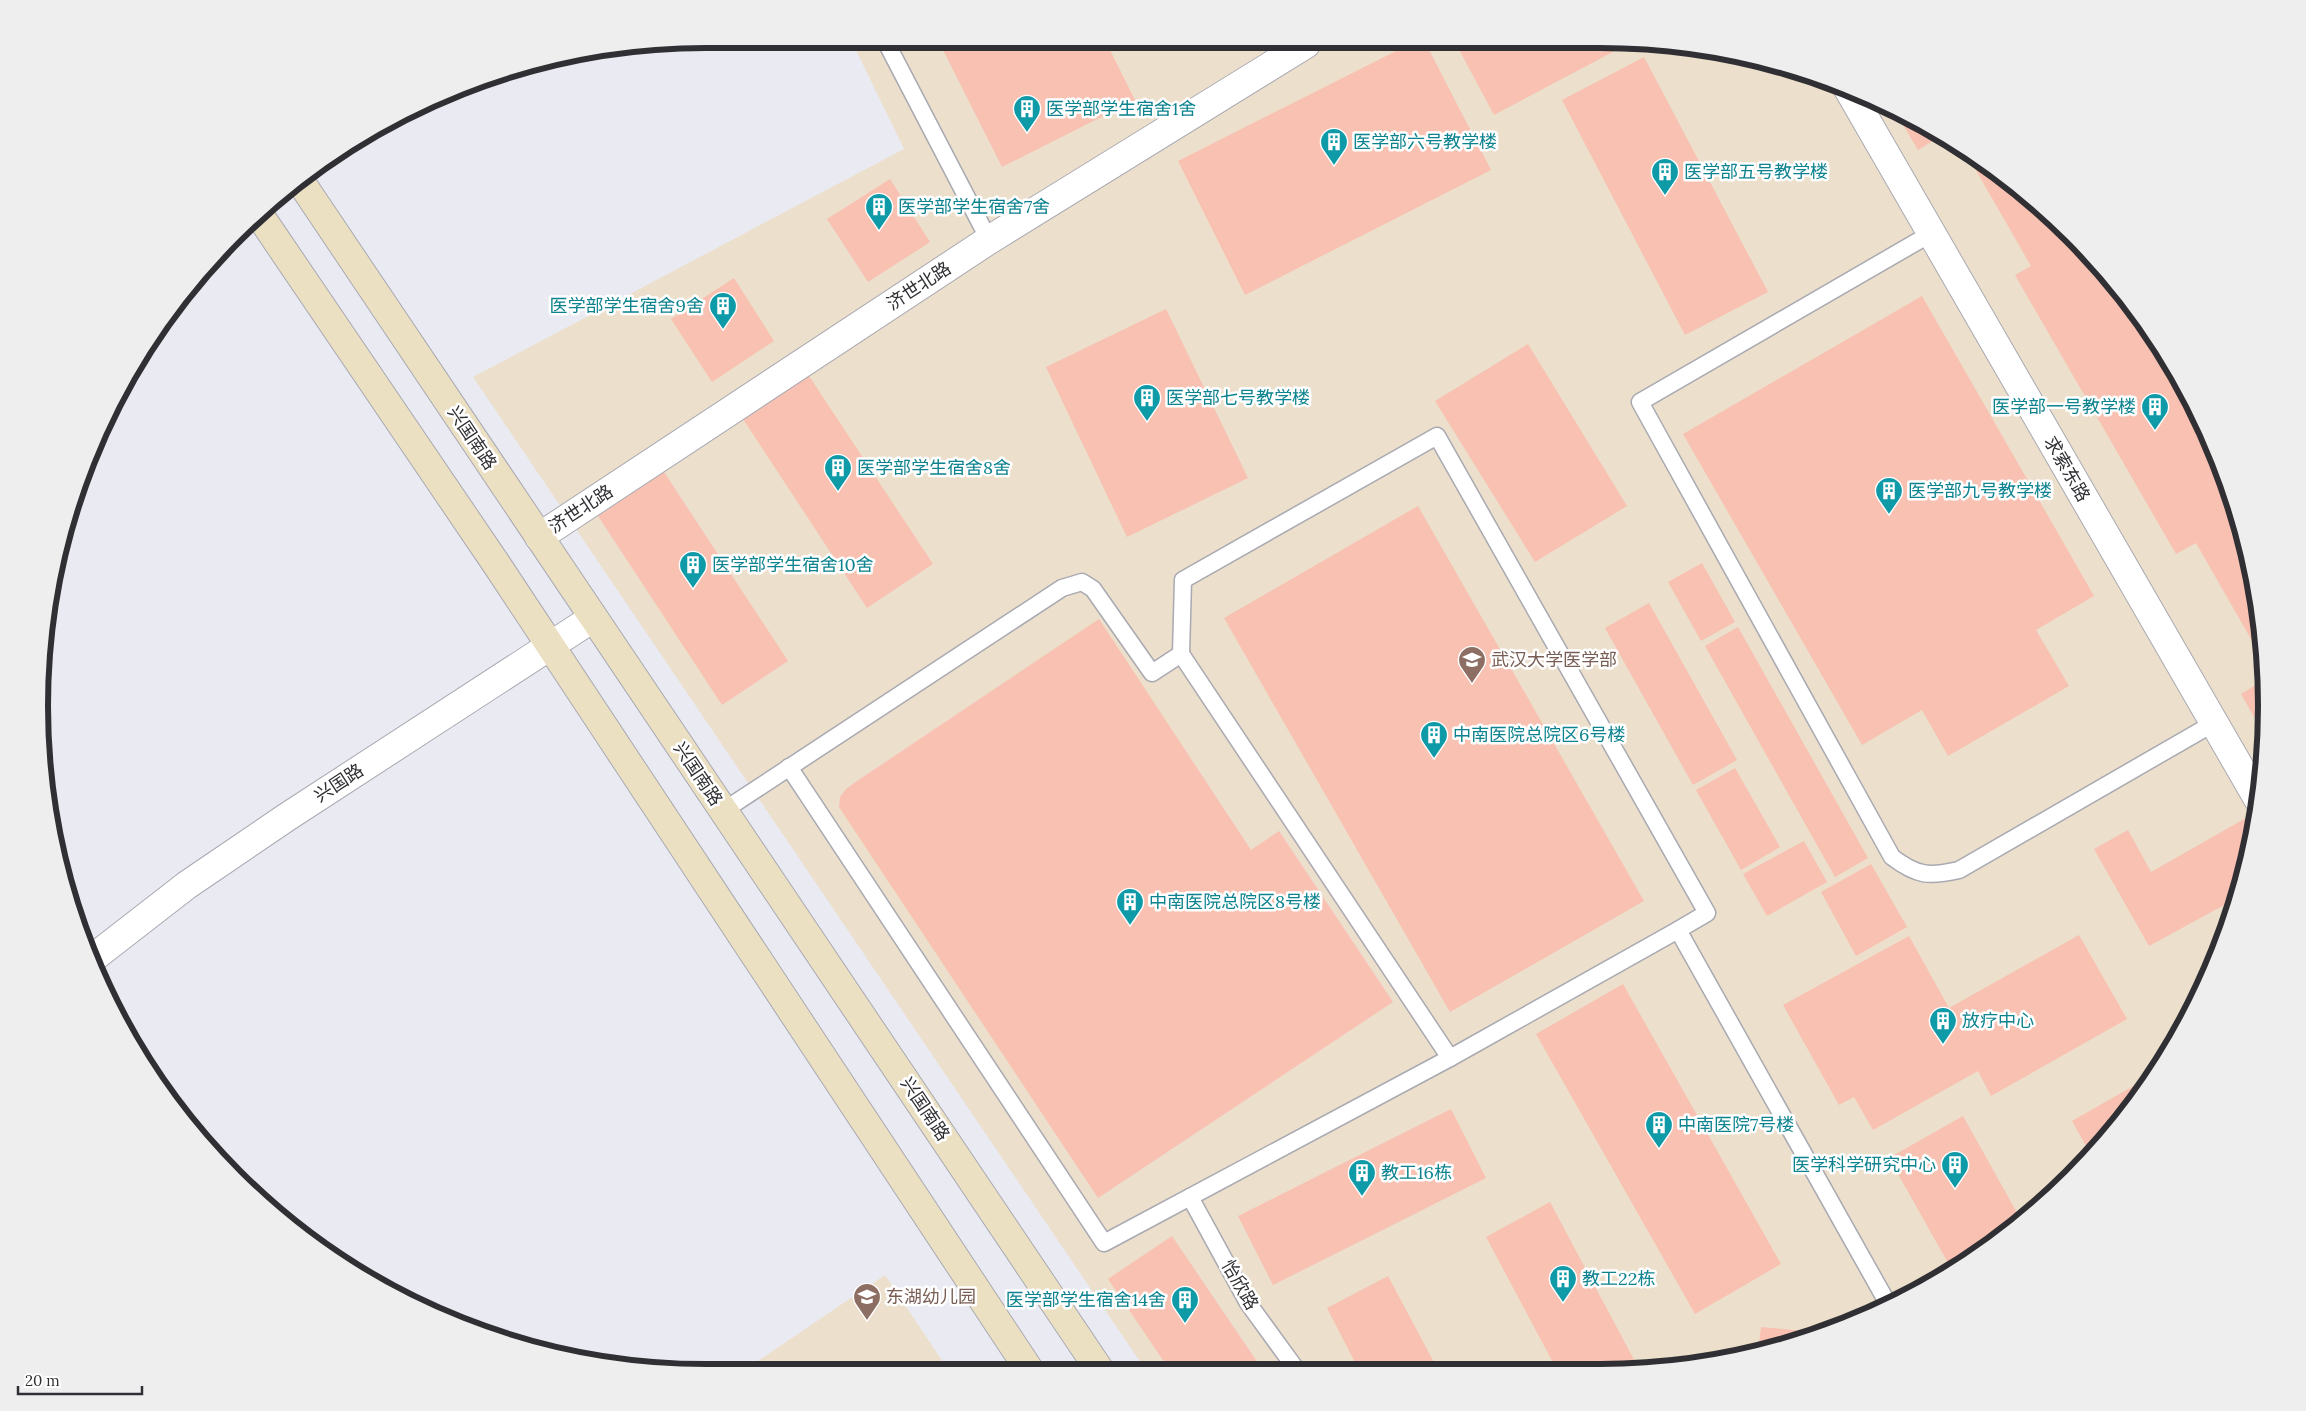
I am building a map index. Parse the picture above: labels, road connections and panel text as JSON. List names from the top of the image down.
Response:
{
  "streets": {
    "main road": ["兴国南路"],
    "street": ["济世北路", "求索东路", "兴国路"],
    "lane": ["怡欣路"]
  },
  "crossings": [
    ["济世北路", "兴国南路"],
    ["兴国南路", "兴国路"]
  ],
  "places": {
    "building": [
      "医学部学生宿舍1舍",
      "医学部六号教学楼",
      "医学部五号教学楼",
      "医学部学生宿舍7舍",
      "医学部学生宿舍9舍",
      "医学部七号教学楼",
      "医学部一号教学楼",
      "医学部学生宿舍8舍",
      "医学部九号教学楼",
      "医学部学生宿舍10舍",
      "中南医院总院区6号楼",
      "中南医院总院区8号楼",
      "放疗中心",
      "中南医院7号楼",
      "医学科学研究中心",
      "教工16栋",
      "教工22栋",
      "医学部学生宿舍14舍"
    ],
    "school or university": ["武汉大学医学部", "东湖幼儿园"]
  },
  "scale_bar": "20 m"
}
